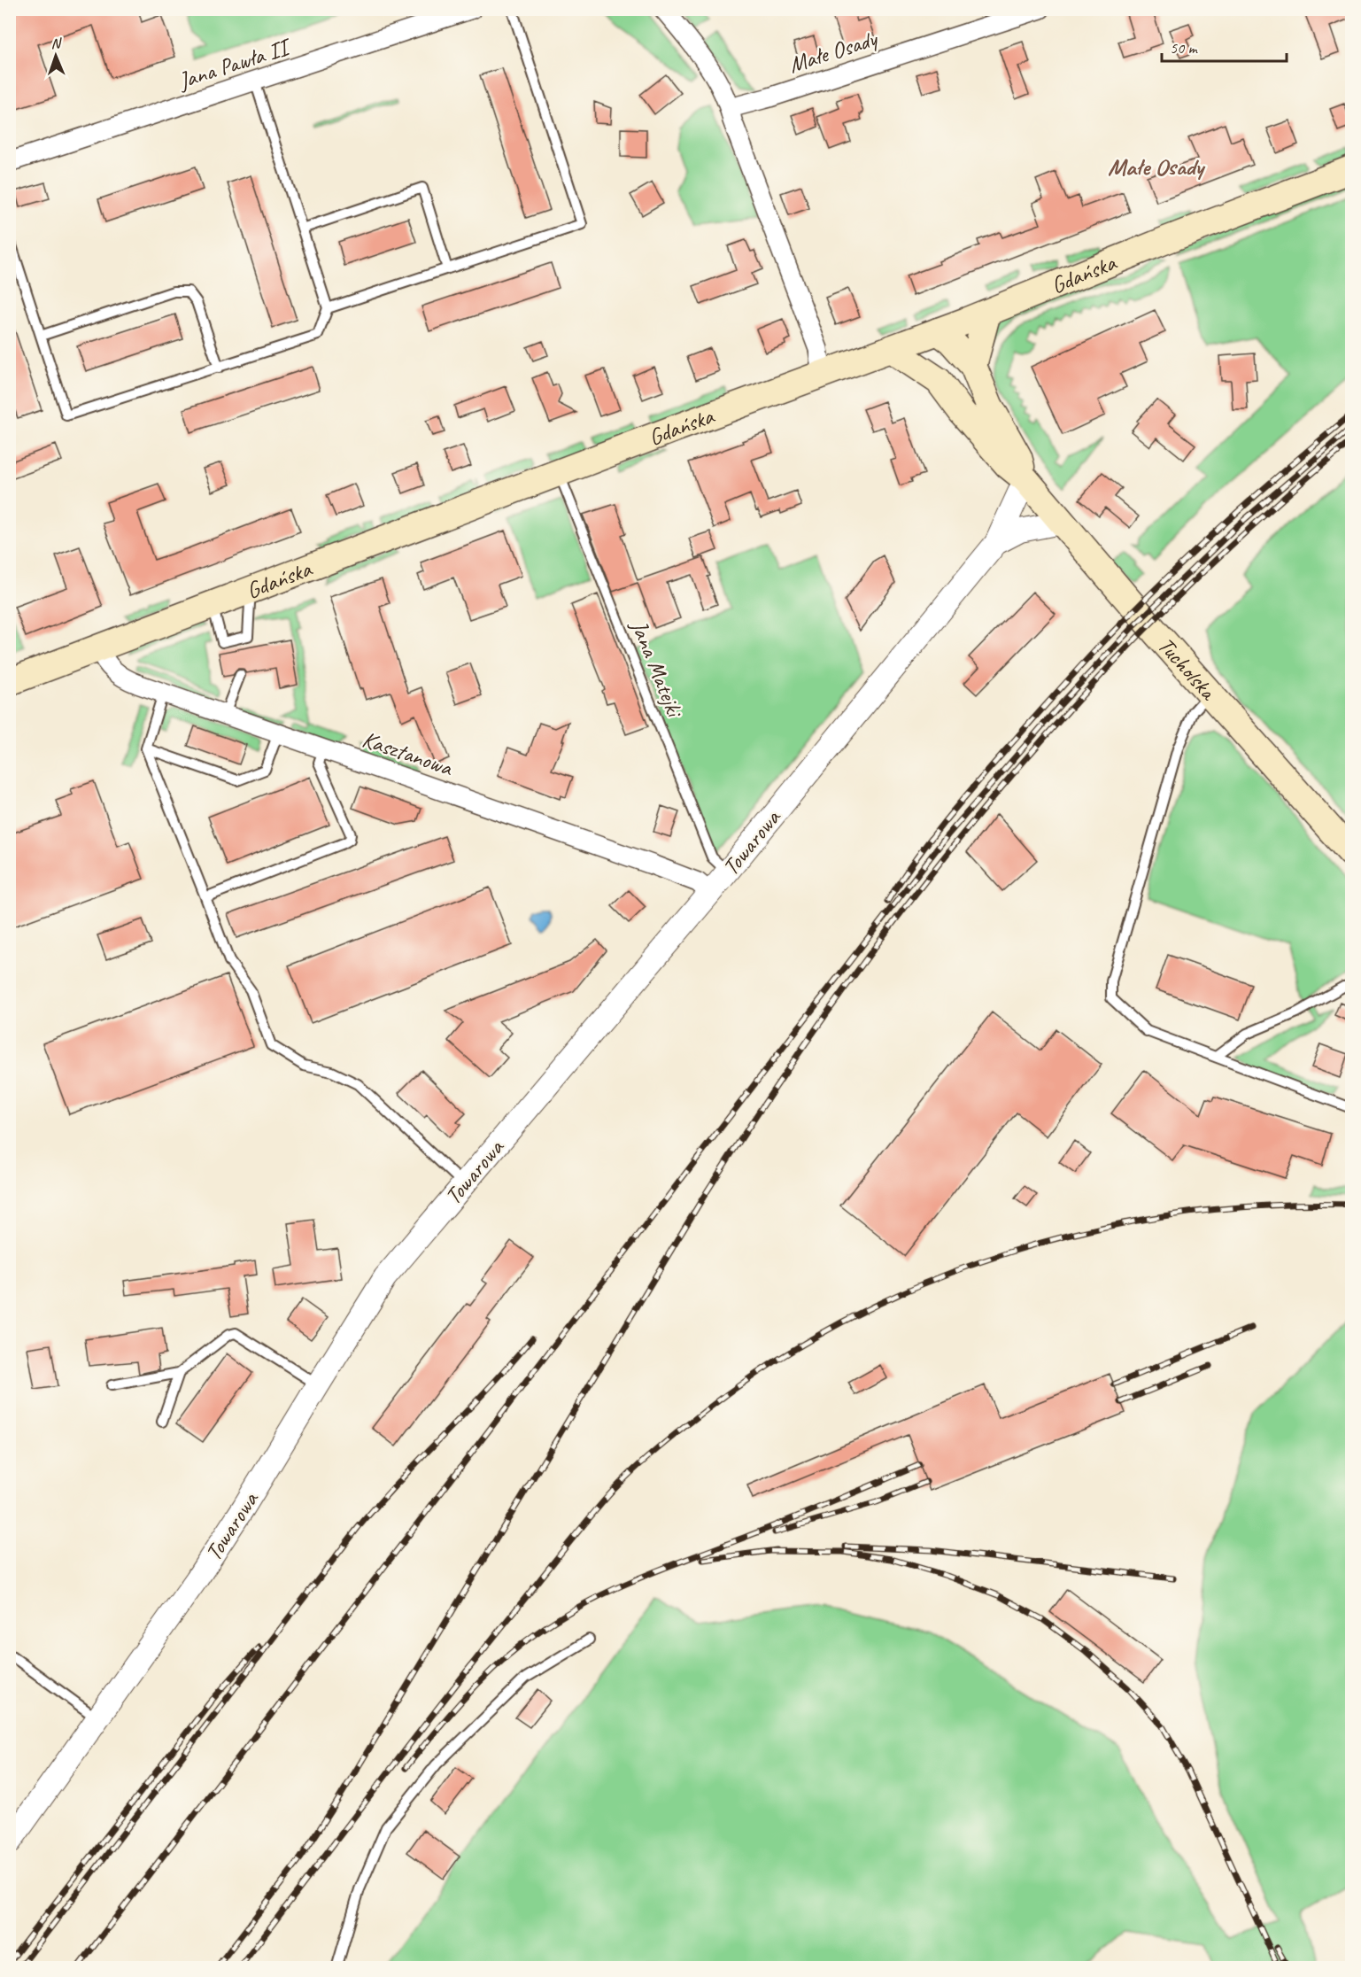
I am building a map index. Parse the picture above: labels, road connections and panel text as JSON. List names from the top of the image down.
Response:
{
  "streets": {
    "main road": ["Gdańska", "Tucholska"],
    "street": [
      "Małe Osady",
      "Jana Pawła II",
      "Kasztanowa",
      "Towarowa"
    ],
    "lane": ["Jana Matejki"]
  },
  "crossings": [
    ["Gdańska", "Jana Matejki"],
    ["Gdańska", "Tucholska"],
    ["Gdańska", "Kasztanowa"],
    ["Jana Matejki", "Towarowa"],
    ["Tucholska", "Towarowa"],
    ["Kasztanowa", "Towarowa"]
  ],
  "districts": ["Małe Osady"],
  "scale_bar": "50 m",
  "north": "top"
}
